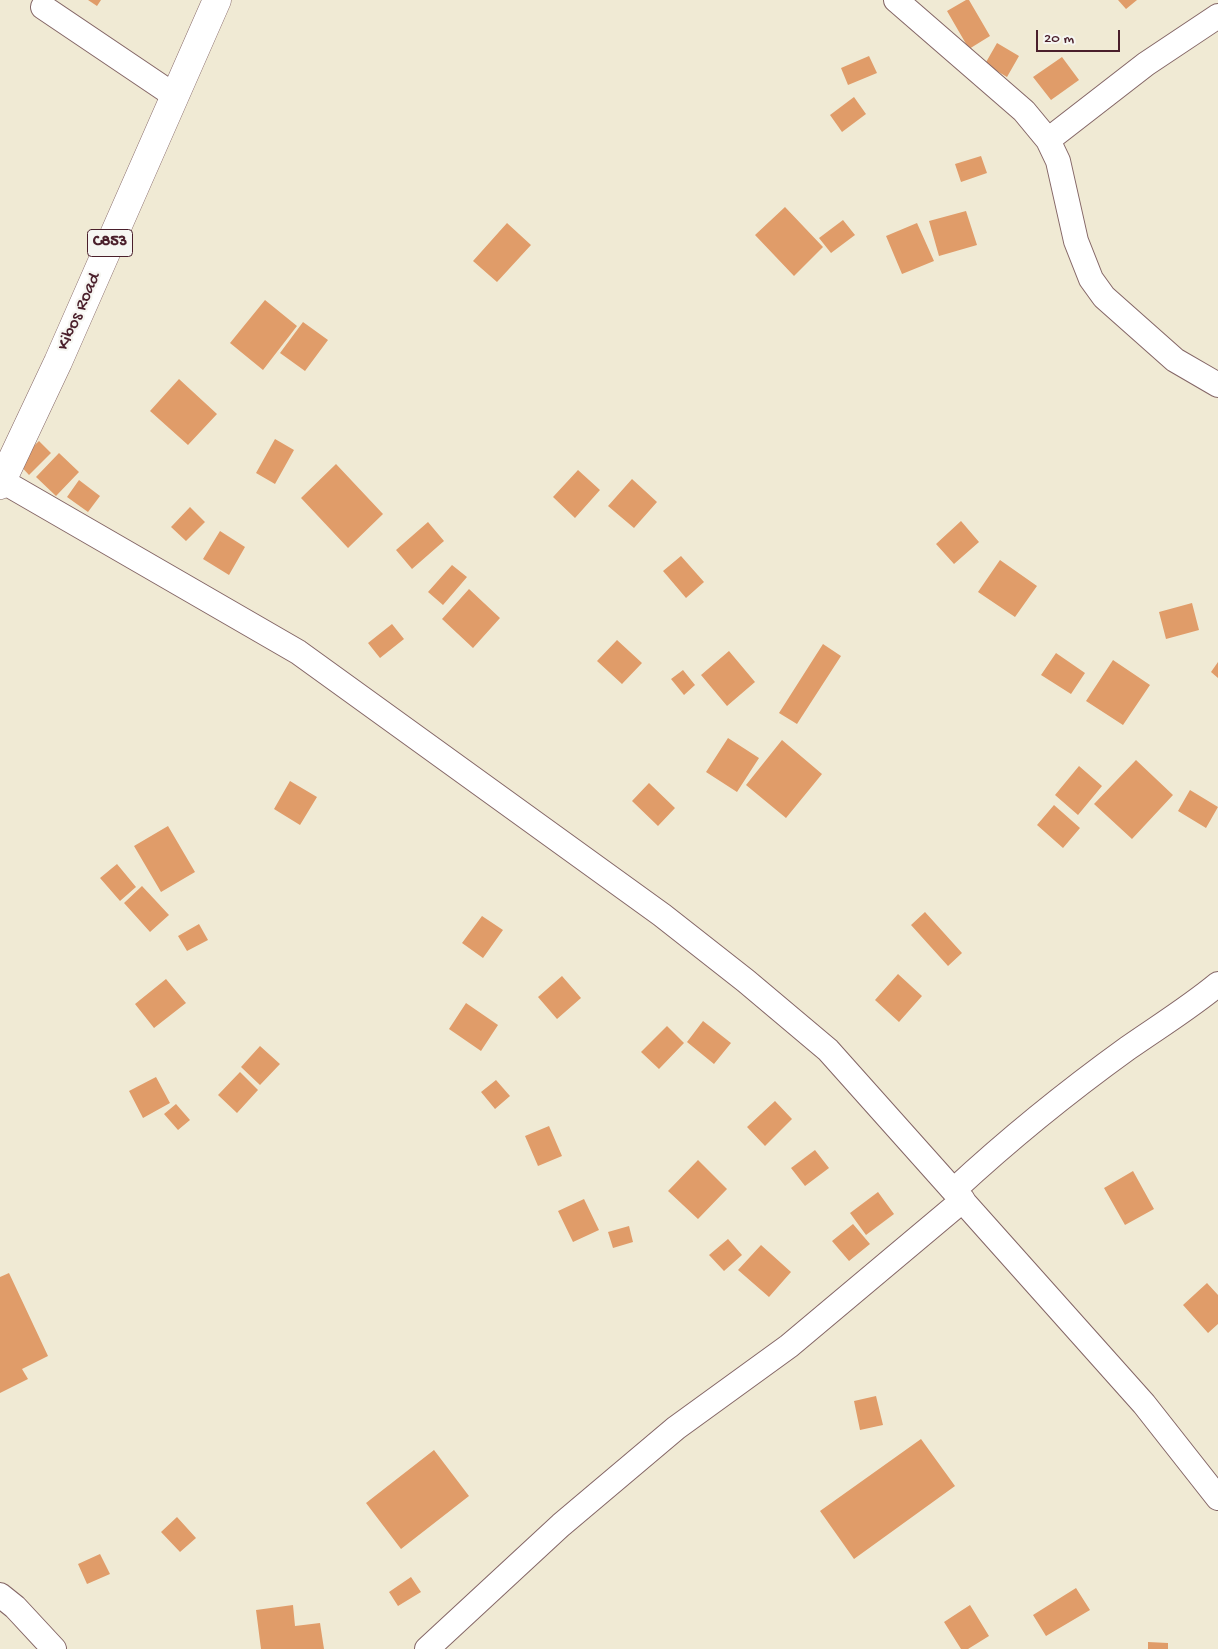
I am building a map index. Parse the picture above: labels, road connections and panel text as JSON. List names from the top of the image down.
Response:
{
  "streets": {
    "main road": ["C853", "Kibos Road"]
  },
  "scale_bar": "20 m"
}
